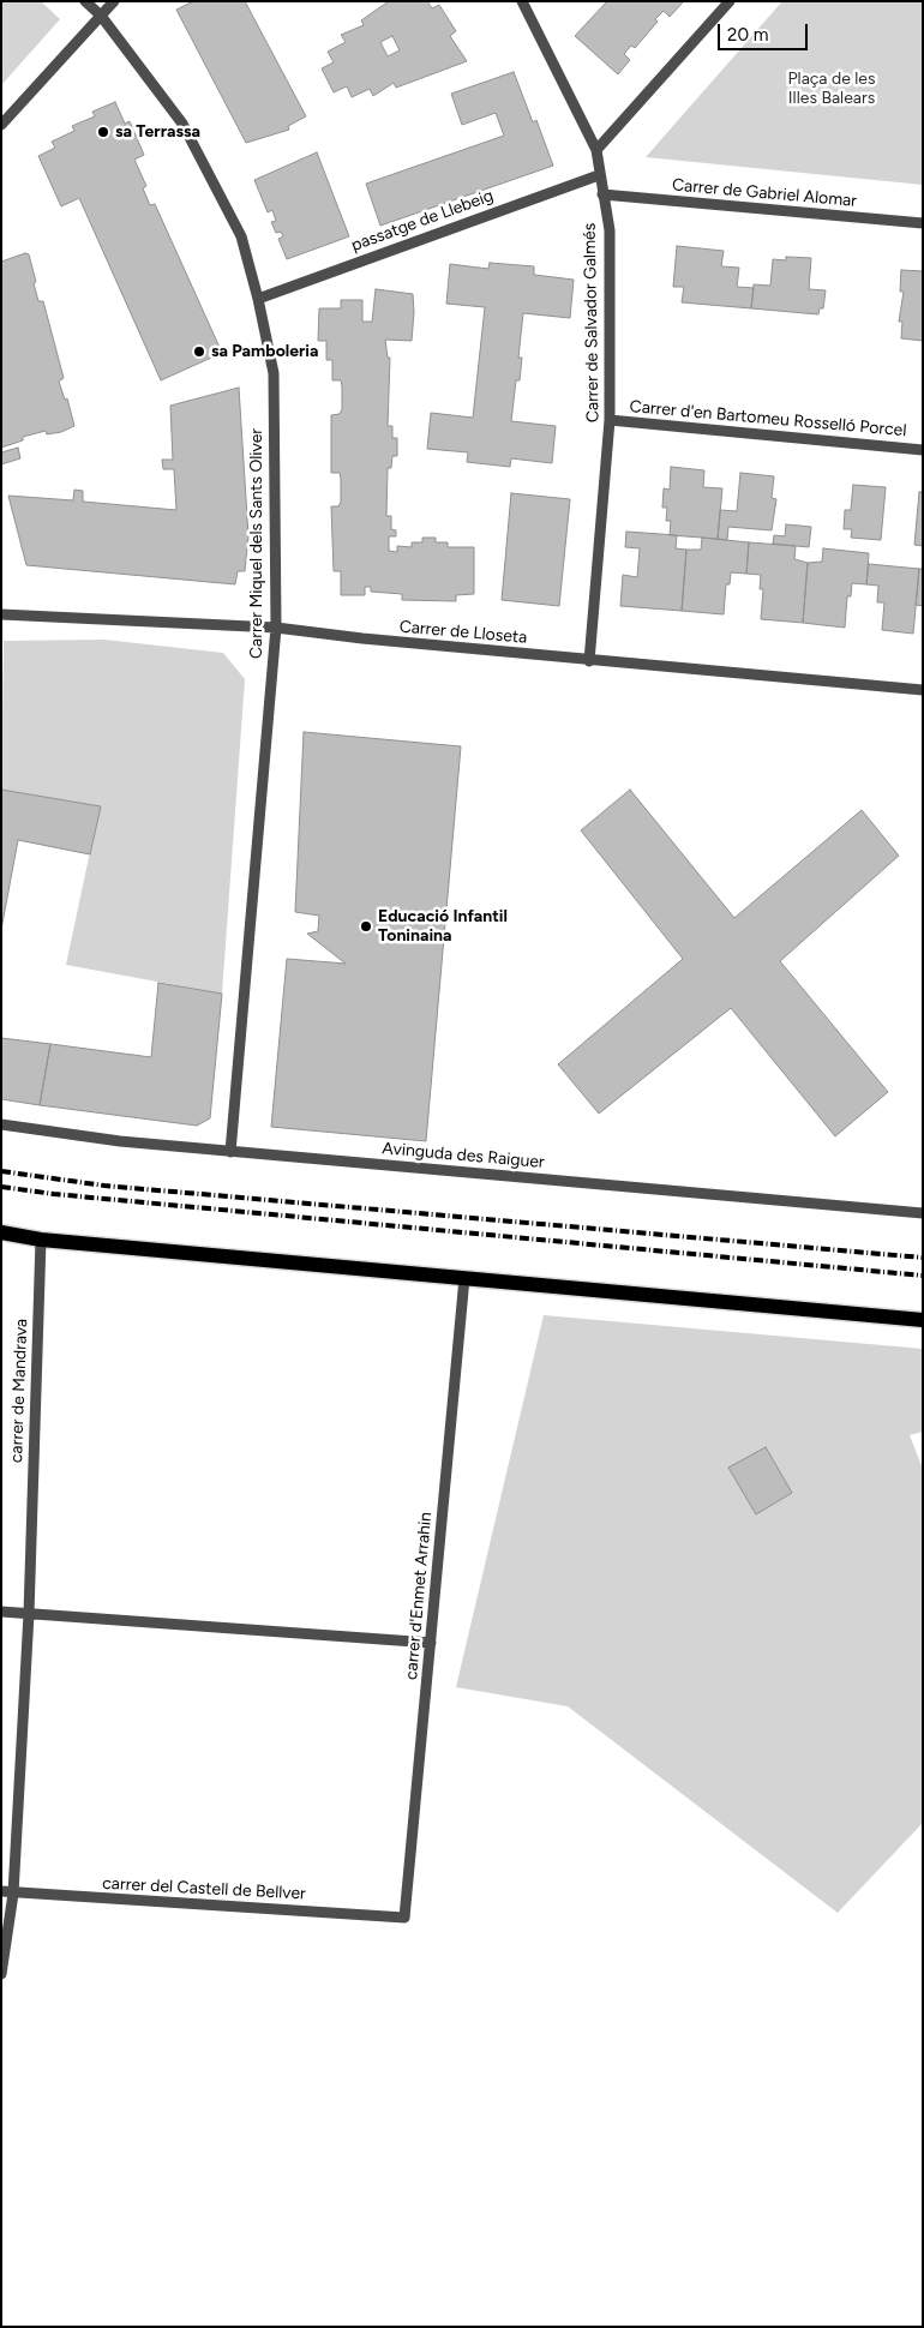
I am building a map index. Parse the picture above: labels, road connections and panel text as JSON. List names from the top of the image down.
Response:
{
  "streets": {
    "street": [
      "Carrer de Gabriel Alomar",
      "passatge de Llebeig",
      "Carrer de Salvador Galmés",
      "Carrer d'en Bartomeu Rosselló Porcel",
      "Carrer Miquel dels Sants Oliver",
      "Carrer de Lloseta",
      "Avinguda des Raiguer",
      "carrer de Mandrava",
      "carrer d'Enmet Arrahin",
      "carrer del Castell de Bellver"
    ]
  },
  "crossings": [
    ["Carrer de Gabriel Alomar", "Carrer de Salvador Galmés"],
    ["passatge de Llebeig", "Carrer de Salvador Galmés"],
    ["passatge de Llebeig", "Carrer Miquel dels Sants Oliver"],
    ["Carrer de Salvador Galmés", "Carrer d'en Bartomeu Rosselló Porcel"],
    ["Carrer de Salvador Galmés", "Carrer de Lloseta"],
    ["Carrer Miquel dels Sants Oliver", "Carrer de Lloseta"],
    ["Carrer Miquel dels Sants Oliver", "Avinguda des Raiguer"],
    ["carrer de Mandrava", "carrer del Castell de Bellver"],
    ["carrer d'Enmet Arrahin", "carrer del Castell de Bellver"]
  ],
  "parks": ["Plaça de les Illes Balears"],
  "places": ["sa Terrassa", "sa Pamboleria", "Educació Infantil Toninaina"],
  "scale_bar": "20 m"
}
